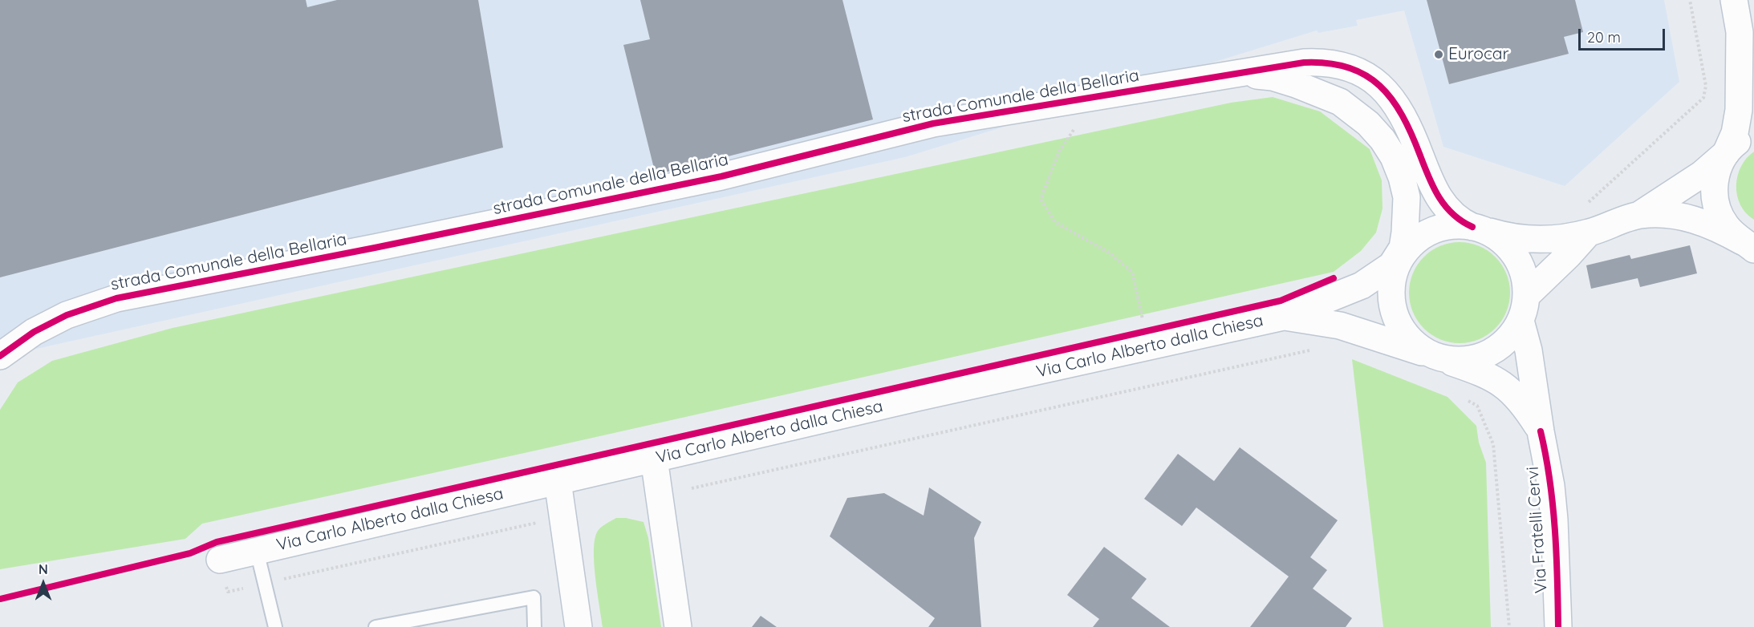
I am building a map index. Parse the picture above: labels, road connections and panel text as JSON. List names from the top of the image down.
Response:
{
  "streets": {
    "street": ["strada Comunale della Bellaria", "Via Carlo Alberto dalla Chiesa", "Via Fratelli Cervi"]
  },
  "crossings": [
    ["strada Comunale della Bellaria", "Via Carlo Alberto dalla Chiesa"],
    ["Via Carlo Alberto dalla Chiesa", "Via Fratelli Cervi"]
  ],
  "places": ["Eurocar"],
  "scale_bar": "20 m",
  "north": "top"
}
